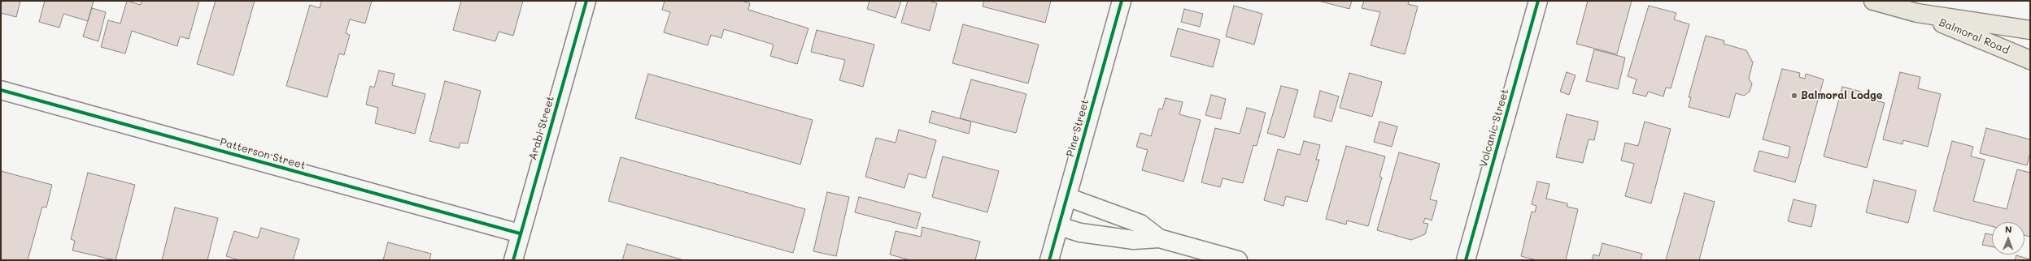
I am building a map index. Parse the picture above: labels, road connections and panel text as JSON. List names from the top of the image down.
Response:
{
  "streets": {
    "main road": ["Balmoral Road"],
    "street": [
      "Arabi Street",
      "Pine Street",
      "Volcanic Street",
      "Patterson Street"
    ]
  },
  "crossings": [
    ["Arabi Street", "Patterson Street"]
  ],
  "places": ["Balmoral Lodge"],
  "north": "top"
}
